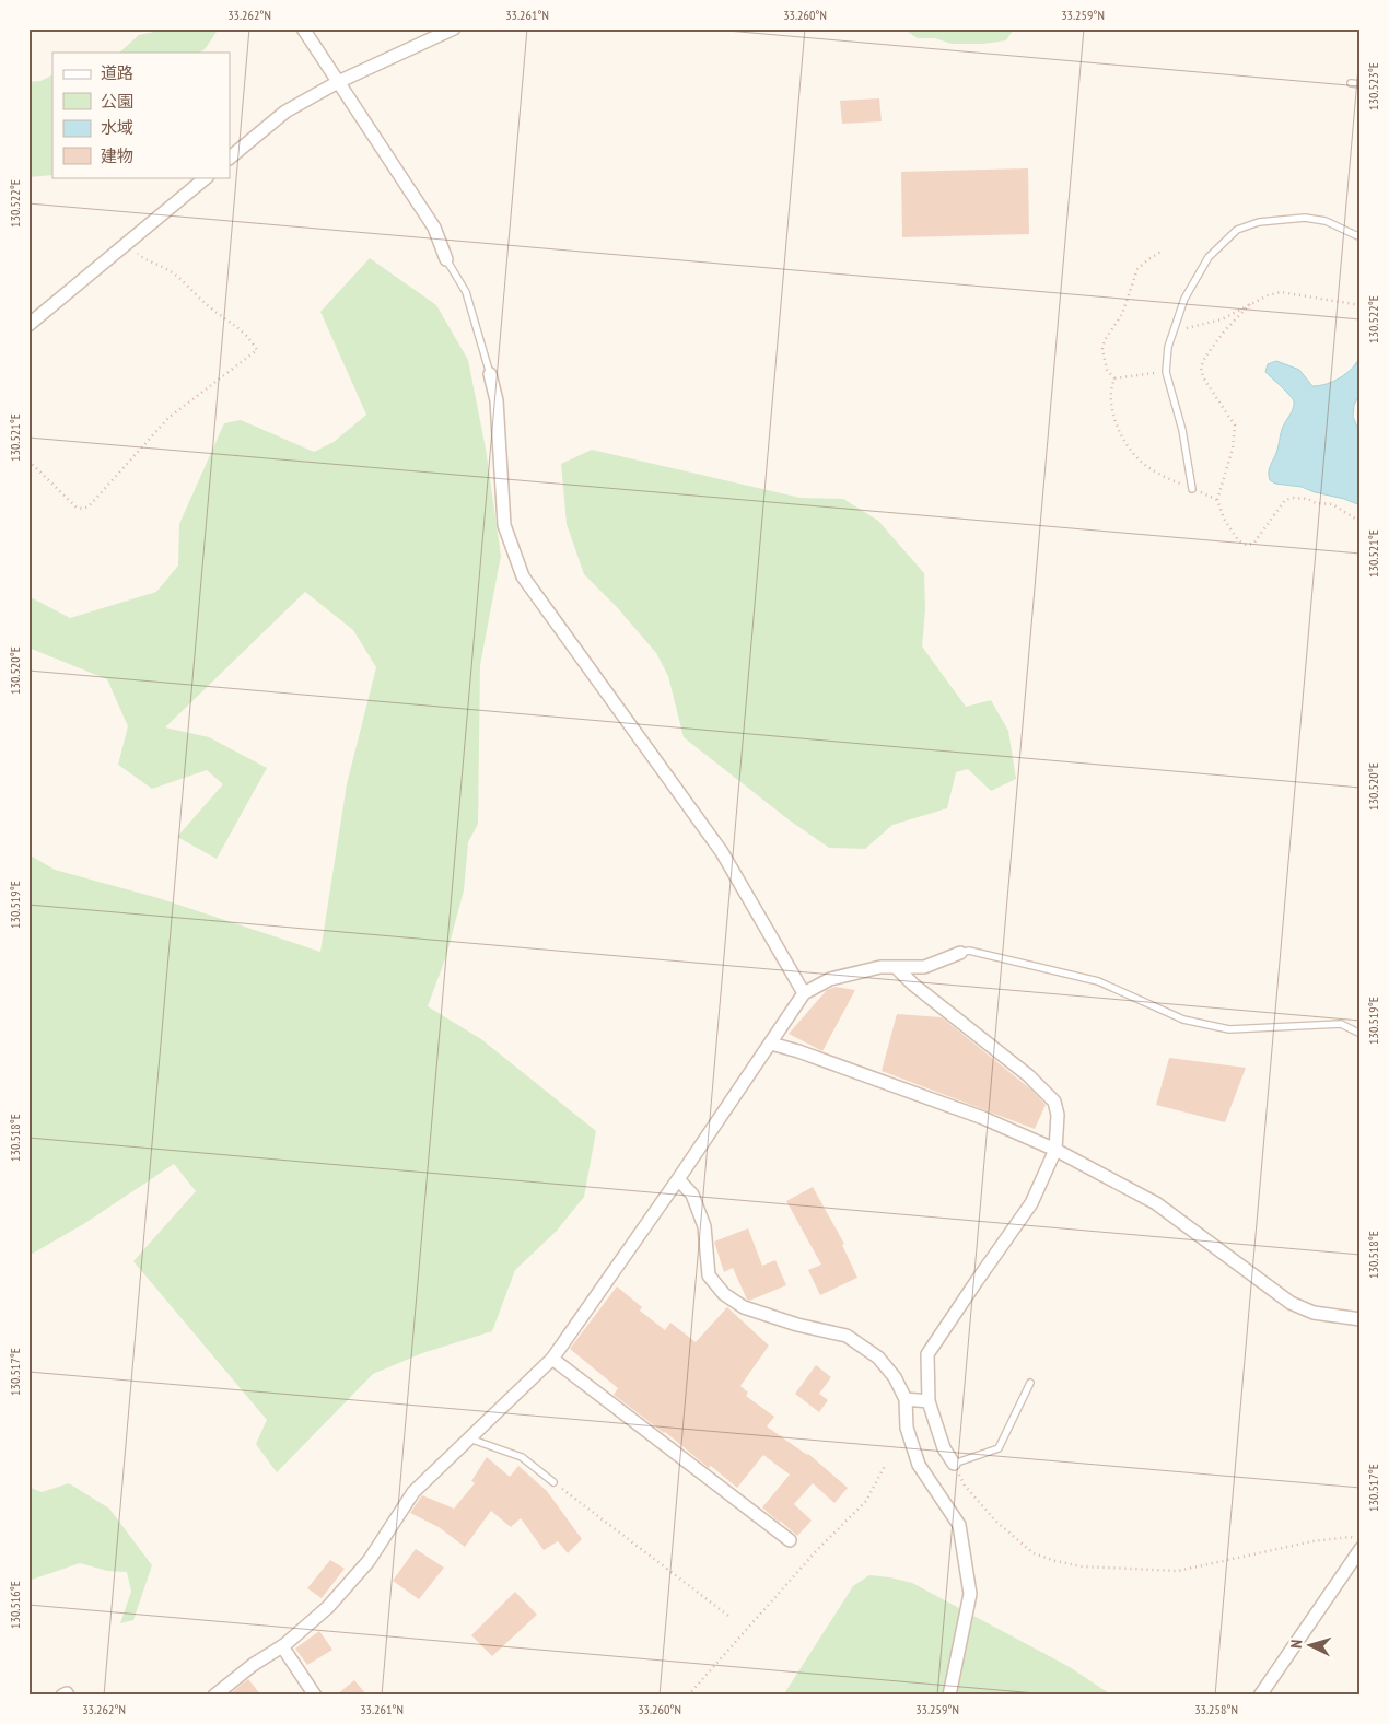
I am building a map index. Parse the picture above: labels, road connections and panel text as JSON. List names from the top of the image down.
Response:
{
  "legend": [
    "道路",
    "公園",
    "水域",
    "建物"
  ],
  "north": "left",
  "coordinates": [
    "33.262°N",
    "33.261°N",
    "33.260°N",
    "33.259°N",
    "130.523°E",
    "130.522°E",
    "130.521°E",
    "130.520°E",
    "130.519°E",
    "130.518°E",
    "130.517°E",
    "130.516°E",
    "33.258°N"
  ]
}
